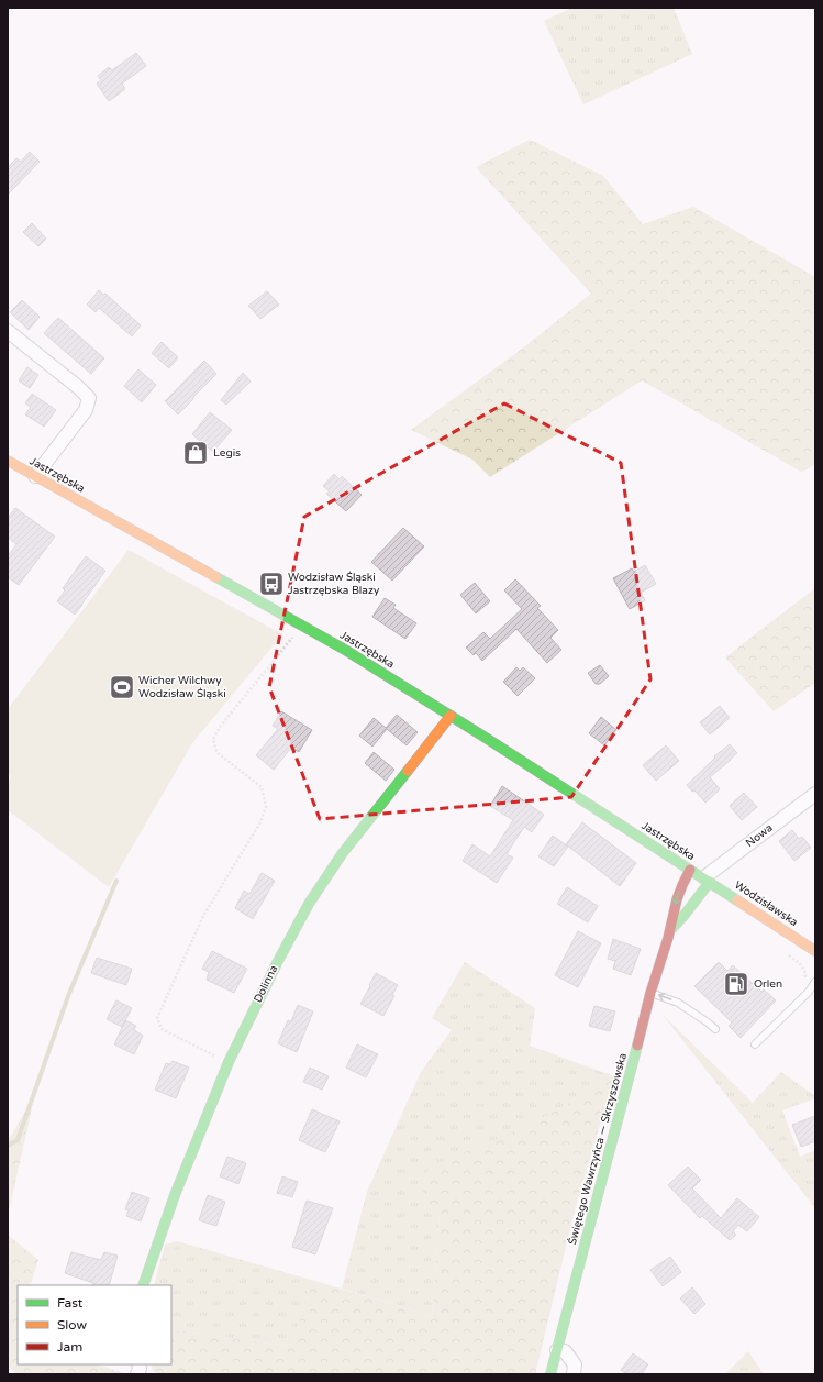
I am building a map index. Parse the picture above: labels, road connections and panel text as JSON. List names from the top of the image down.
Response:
{
  "streets": {
    "street": [
      "Jastrzębska",
      "Nowa",
      "Wodzisławska",
      "Dolinna",
      "Świętego Wawrzyńca — Skrzyszowska"
    ]
  },
  "crossings": [
    ["Jastrzębska", "Nowa"],
    ["Jastrzębska", "Wodzisławska"],
    ["Jastrzębska", "Dolinna"],
    ["Jastrzębska", "Świętego Wawrzyńca — Skrzyszowska"],
    ["Nowa", "Wodzisławska"]
  ],
  "places": {
    "shop": ["Legis"],
    "bus stop": ["Wodzisław Śląski Jastrzębska Blazy"],
    "sports": ["Wicher Wilchwy Wodzisław Śląski"],
    "fuel station": ["Orlen"]
  },
  "legend": ["Fast", "Slow", "Jam"]
}
